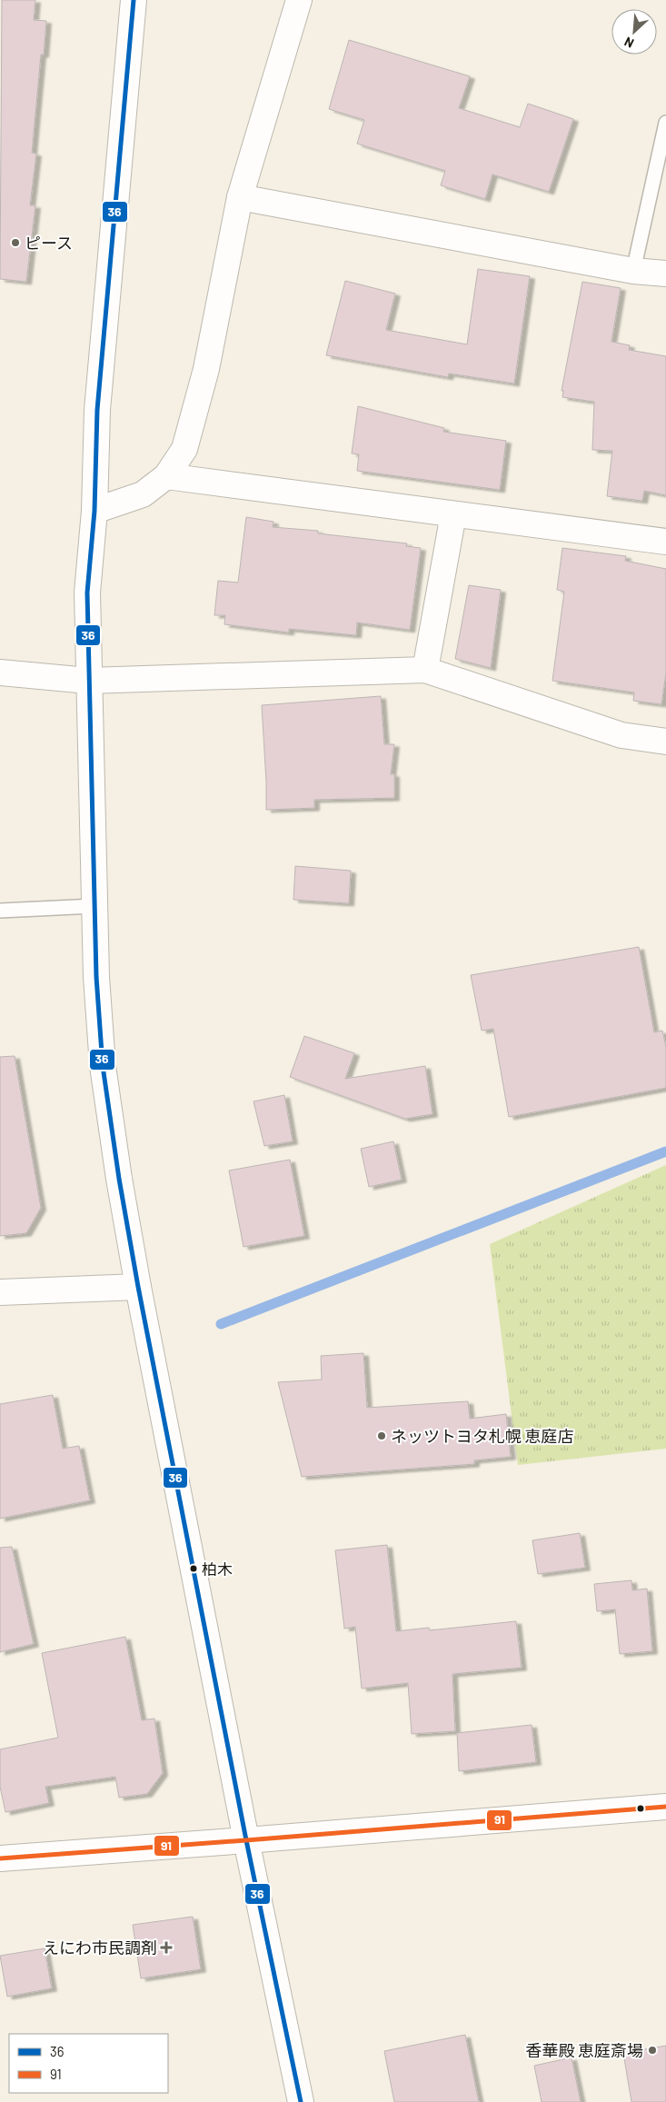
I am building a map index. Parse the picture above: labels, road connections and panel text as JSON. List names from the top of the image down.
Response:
{
  "places": {
    "other": [
      "ピース",
      "ネッツトヨタ札幌 恵庭店",
      "柏木",
      "香華殿 恵庭斎場"
    ],
    "health": ["えにわ市民調剤"]
  },
  "lines": ["transit line 36", "transit line 91"],
  "legend": ["36", "91"],
  "north": "bottom left"
}
